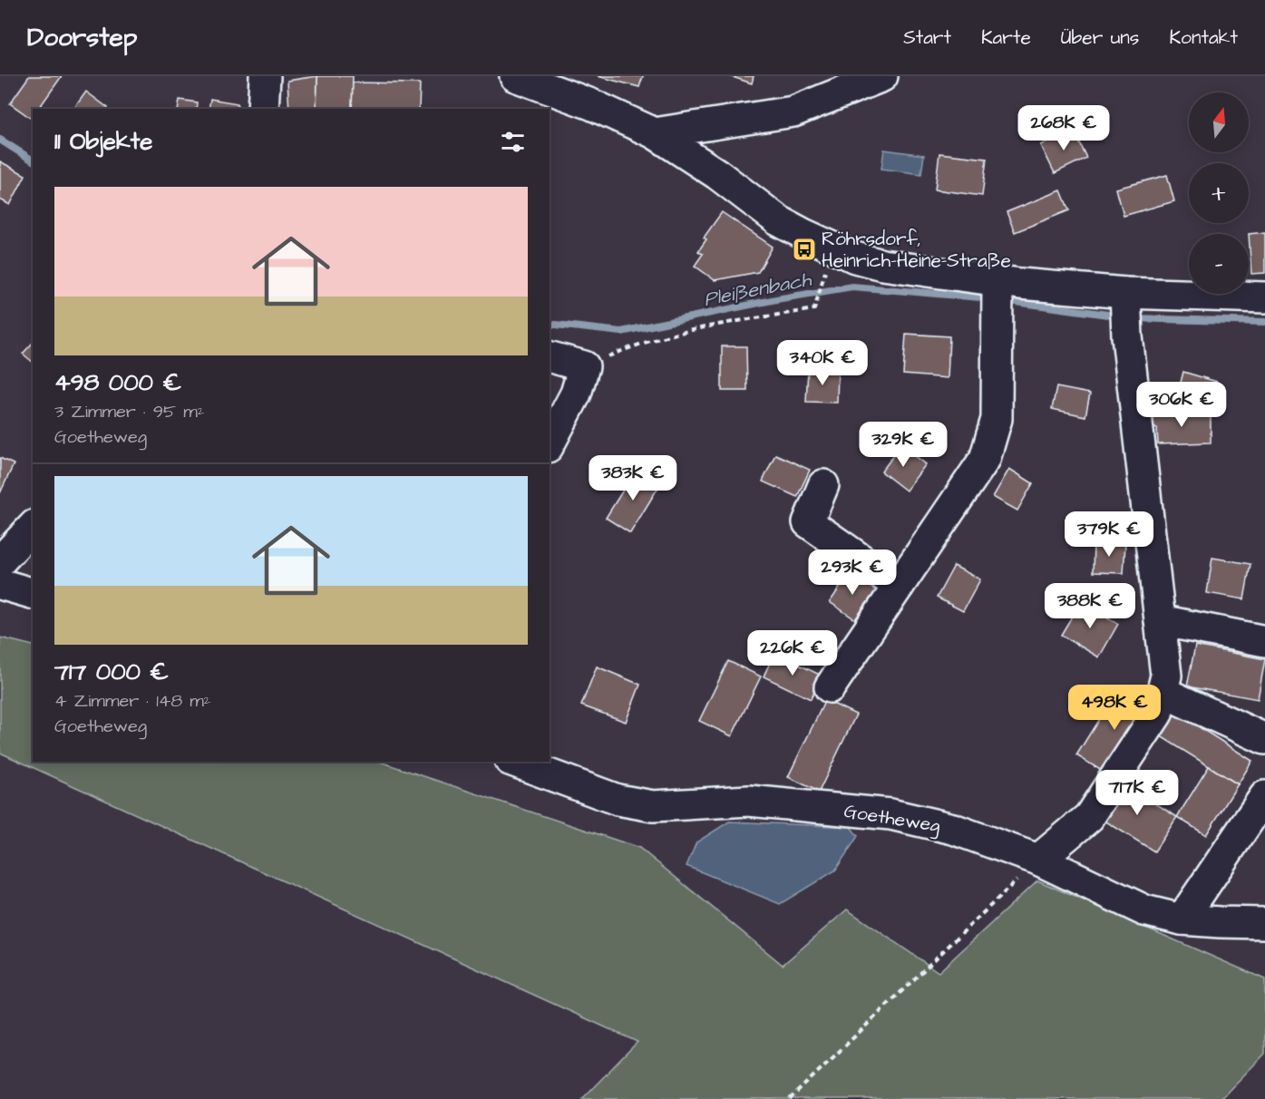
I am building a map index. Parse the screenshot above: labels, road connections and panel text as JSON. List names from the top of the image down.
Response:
{
  "streets": {
    "street": ["Goetheweg"]
  },
  "water": ["Pleißenbach"],
  "places": {
    "bus stop": ["Röhrsdorf, Heinrich-Heine-Straße"]
  },
  "north": "top",
  "page": {
    "header": "Doorstep",
    "nav": [
      "Start",
      "Karte",
      "Über uns",
      "Kontakt"
    ],
    "map_buttons": ["+", "−"],
    "price": [
      "268K €",
      "340K €",
      "306K €",
      "329K €",
      "383K €",
      "379K €",
      "293K €",
      "388K €",
      "226K €",
      "498K €",
      "717K €"
    ],
    "heading": "11 Objekte",
    "list": [
      {
        "name": "498 000 €",
        "note": "3 Zimmer · 95 m² · Goetheweg"
      },
      {
        "name": "717 000 €",
        "note": "4 Zimmer · 148 m² · Goetheweg"
      }
    ]
  }
}
